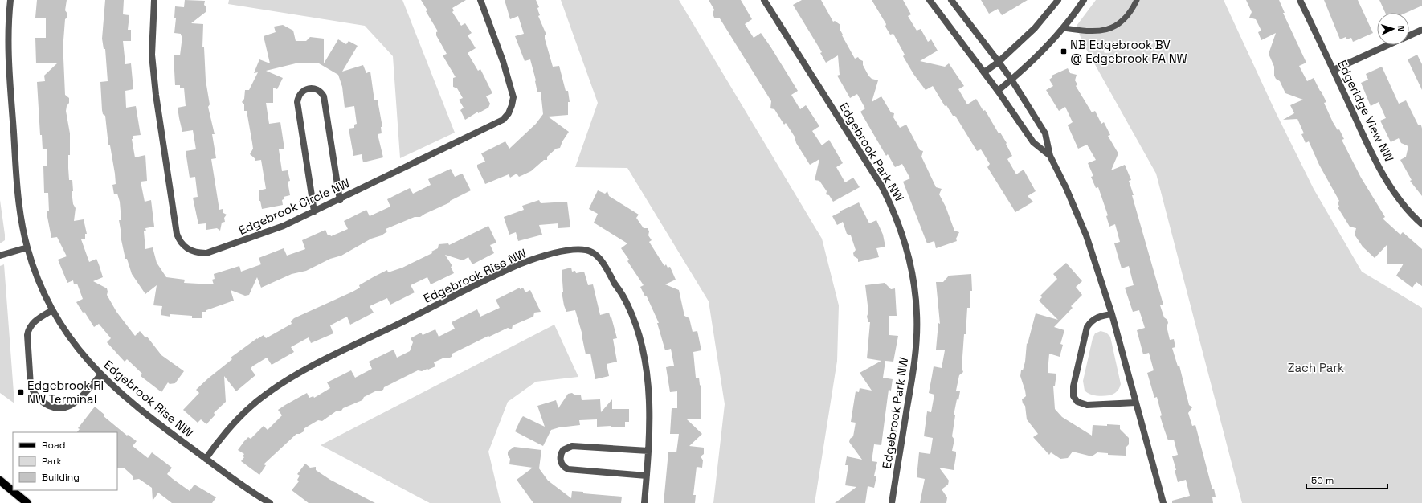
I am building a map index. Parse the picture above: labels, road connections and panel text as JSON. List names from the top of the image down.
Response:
{
  "streets": {
    "street": [
      "Edgeridge View NW",
      "Edgebrook Park NW",
      "Edgebrook Circle NW",
      "Edgebrook Rise NW"
    ]
  },
  "parks": ["Zach Park"],
  "places": {
    "transit": ["NB Edgebrook BV @ Edgebrook PA NW", "Edgebrook RI NW Terminal"]
  },
  "legend": ["Road", "Park", "Building"],
  "scale_bar": "50 m",
  "north": "right"
}
